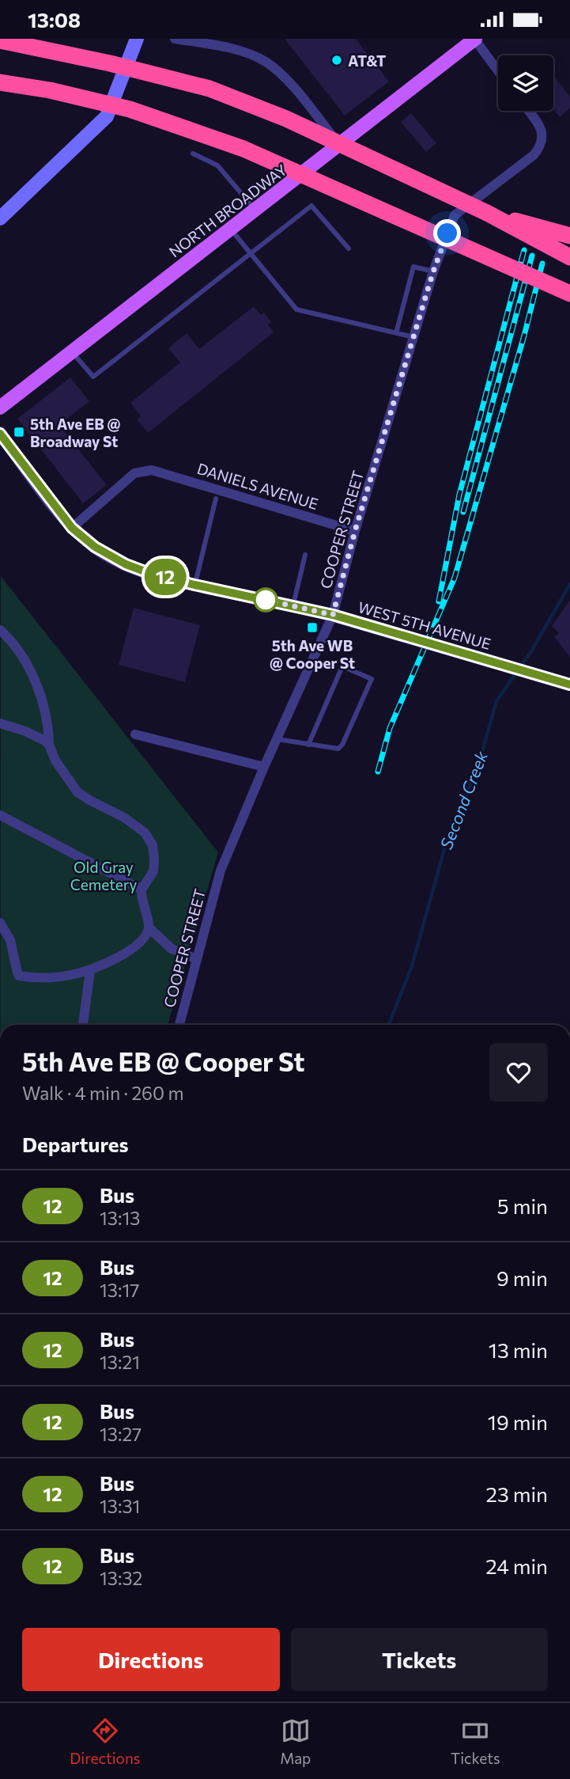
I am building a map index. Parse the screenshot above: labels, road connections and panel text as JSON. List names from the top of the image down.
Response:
{
  "streets": {
    "main road": ["NORTH BROADWAY"],
    "street": ["DANIELS AVENUE", "COOPER STREET", "WEST 5TH AVENUE"]
  },
  "crossings": [
    ["DANIELS AVENUE", "COOPER STREET"],
    ["DANIELS AVENUE", "WEST 5TH AVENUE"],
    ["COOPER STREET", "WEST 5TH AVENUE"]
  ],
  "water": ["Second Creek"],
  "parks": ["Old Gray Cemetery"],
  "places": {
    "other": ["AT&T"],
    "transit": ["5th Ave EB @ Broadway St", "5th Ave WB @ Cooper St"]
  },
  "lines": ["bus line 12"],
  "page": {
    "status": "13:08",
    "on_map": "12",
    "heading": [
      ["5th Ave EB @ Cooper St", "Walk · 4 min · 260 m"],
      "Departures"
    ],
    "list": [
      {
        "mark": "12",
        "name": "Bus",
        "note": "13:13",
        "value": "5 min"
      },
      {
        "mark": "12",
        "name": "Bus",
        "note": "13:17",
        "value": "9 min"
      },
      {
        "mark": "12",
        "name": "Bus",
        "note": "13:21",
        "value": "13 min"
      },
      {
        "mark": "12",
        "name": "Bus",
        "note": "13:27",
        "value": "19 min"
      },
      {
        "mark": "12",
        "name": "Bus",
        "note": "13:31",
        "value": "23 min"
      },
      {
        "mark": "12",
        "name": "Bus",
        "note": "13:32",
        "value": "24 min"
      }
    ],
    "buttons": ["Directions", "Tickets"],
    "tabs": ["Directions", "Map", "Tickets"]
  }
}
